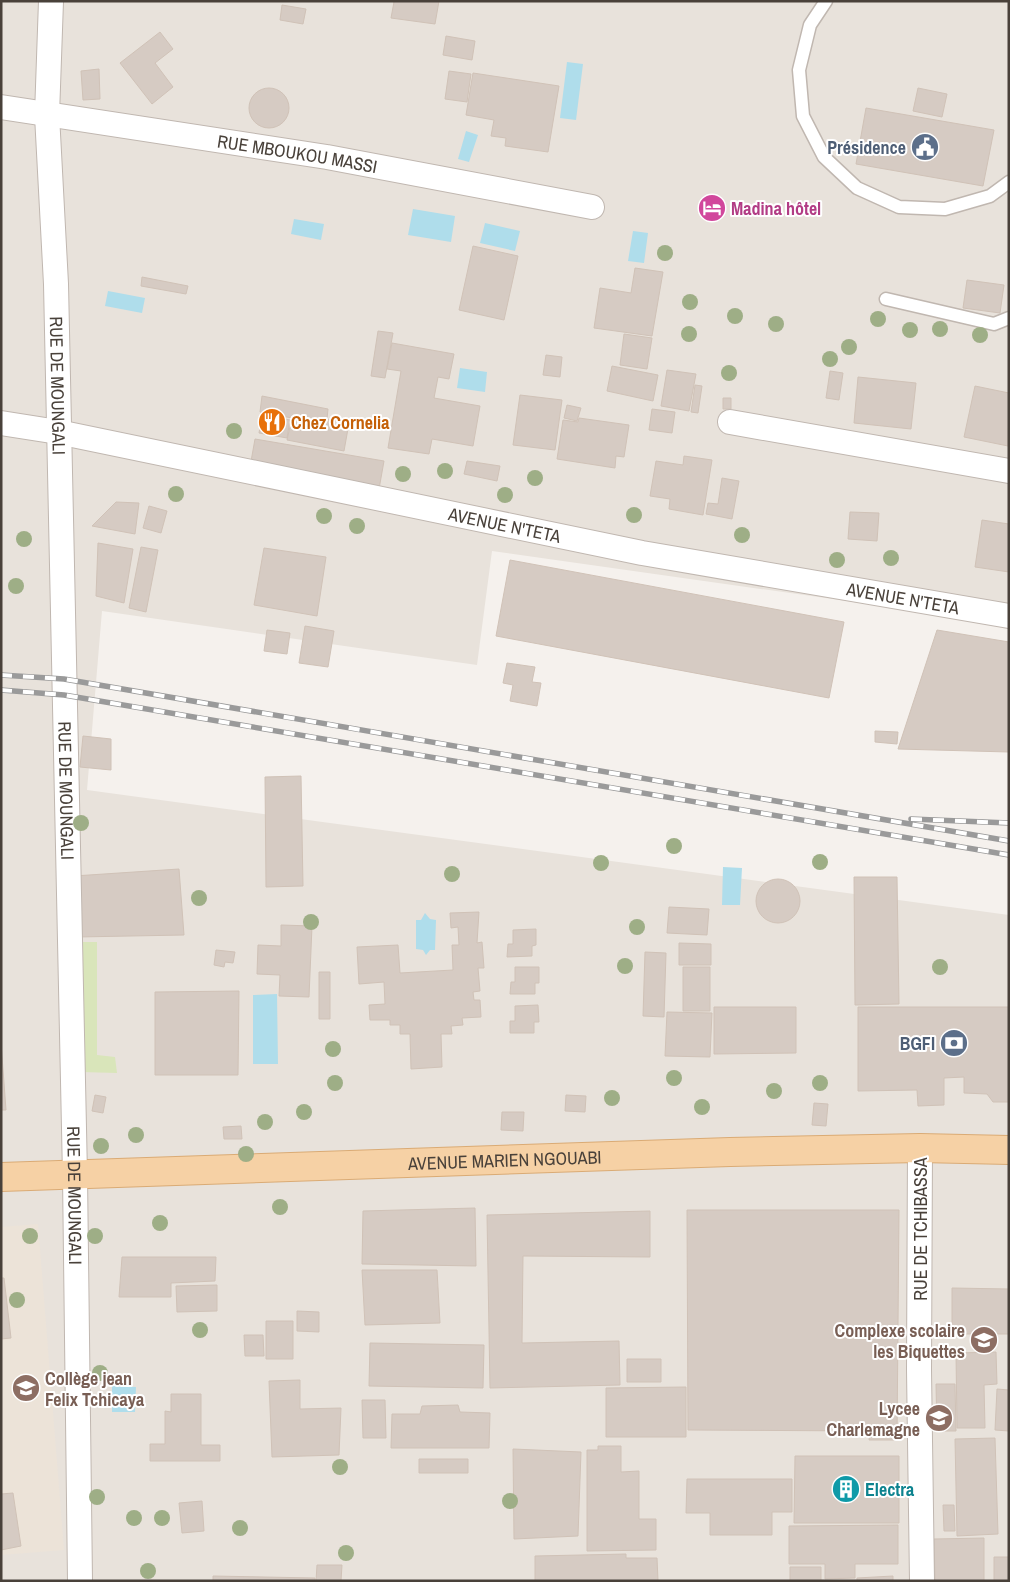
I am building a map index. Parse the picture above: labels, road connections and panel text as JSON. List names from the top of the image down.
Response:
{
  "streets": {
    "main road": ["AVENUE MARIEN NGOUABI"],
    "street": [
      "RUE MBOUKOU MASSI",
      "RUE DE MOUNGALI",
      "AVENUE N'TETA",
      "RUE DE TCHIBASSA"
    ]
  },
  "crossings": [
    ["RUE MBOUKOU MASSI", "RUE DE MOUNGALI"],
    ["RUE DE MOUNGALI", "AVENUE N'TETA"],
    ["RUE DE MOUNGALI", "AVENUE MARIEN NGOUABI"],
    ["AVENUE MARIEN NGOUABI", "RUE DE TCHIBASSA"]
  ],
  "places": {
    "public building": ["Présidence"],
    "hotel": ["Madina hôtel"],
    "restaurant": ["Chez Cornelia"],
    "bank": ["BGFI"],
    "school or university": ["Complexe scolaire les Biquettes", "Collège jean Felix Tchicaya", "Lycee Charlemagne"],
    "building": ["Electra"]
  }
}
